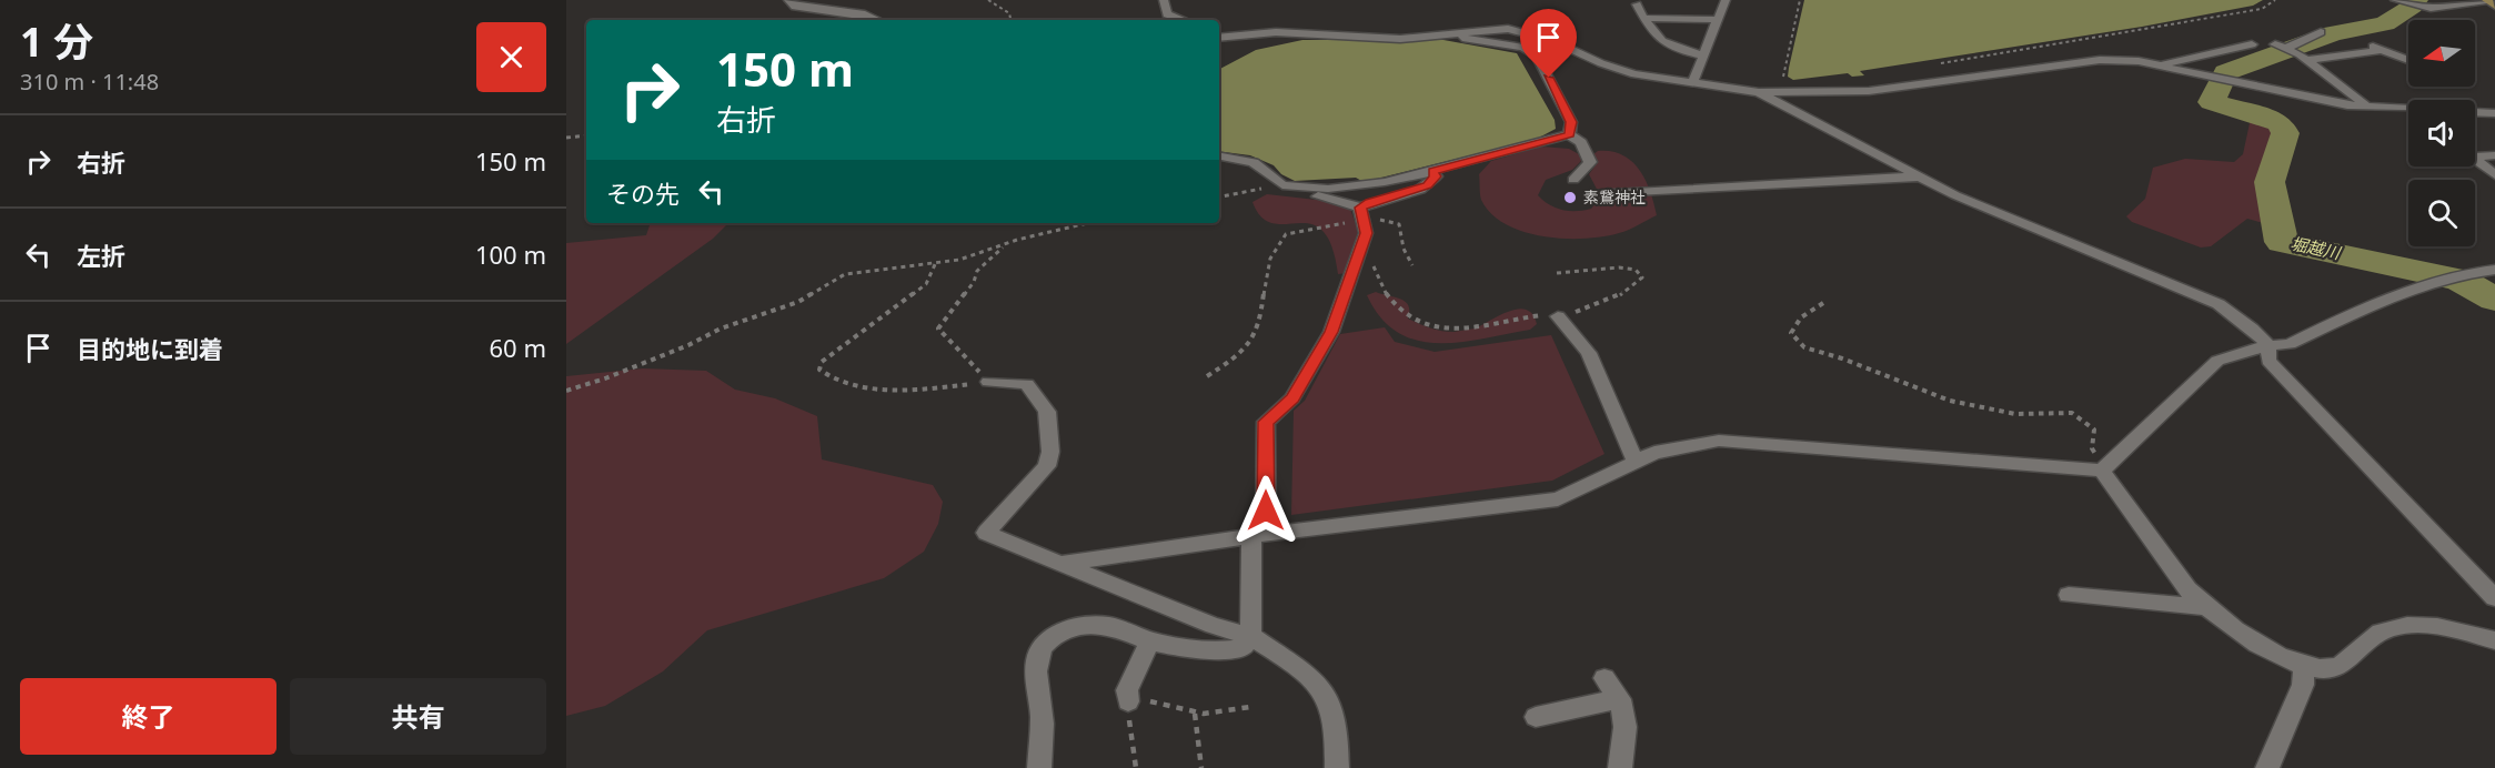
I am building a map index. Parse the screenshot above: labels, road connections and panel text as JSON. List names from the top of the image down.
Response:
{
  "water": ["堀越川"],
  "places": ["素鵞神社"],
  "north": "left",
  "page": {
    "heading": ["1 分", "310 m · 11:48"],
    "turn": ["150 m", "右折"],
    "list": [
      {
        "name": "右折",
        "value": "150 m"
      },
      {
        "name": "左折",
        "value": "100 m"
      },
      {
        "name": "目的地に到着",
        "value": "60 m"
      }
    ],
    "then": "その先",
    "buttons": ["終了", "共有"]
  }
}
